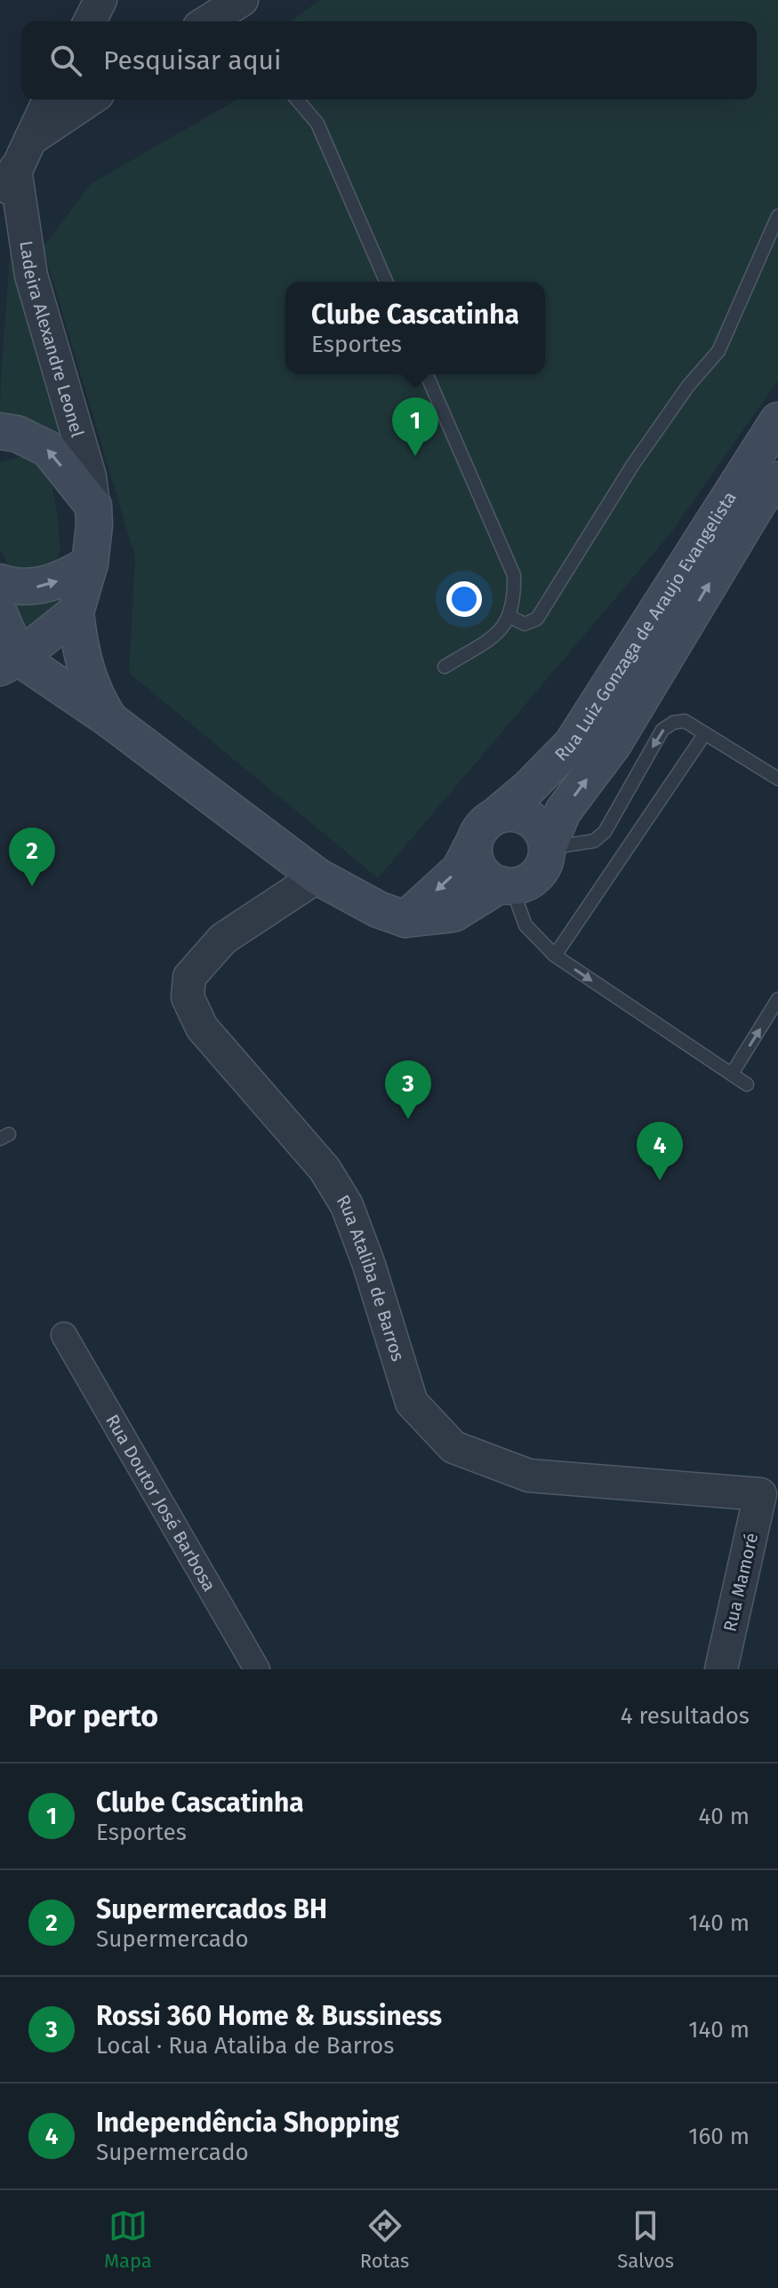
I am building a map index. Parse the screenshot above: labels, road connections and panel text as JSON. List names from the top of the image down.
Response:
{
  "streets": {
    "main road": ["Ladeira Alexandre Leonel", "Rua Luiz Gonzaga de Araujo Evangelista"],
    "street": ["Rua Ataliba de Barros", "Rua Doutor José Barbosa", "Rua Mamoré"]
  },
  "crossings": [
    ["Rua Ataliba de Barros", "Rua Mamoré"]
  ],
  "page": {
    "search": "Pesquisar aqui",
    "popup": ["Clube Cascatinha", "Esportes"],
    "pins": [
      "1",
      "2",
      "3",
      "4"
    ],
    "heading": ["Por perto", "4 resultados"],
    "list": [
      {
        "mark": "1",
        "name": "Clube Cascatinha",
        "note": "Esportes",
        "value": "40 m"
      },
      {
        "mark": "2",
        "name": "Supermercados BH",
        "note": "Supermercado",
        "value": "140 m"
      },
      {
        "mark": "3",
        "name": "Rossi 360 Home & Bussiness",
        "note": "Local · Rua Ataliba de Barros",
        "value": "140 m"
      },
      {
        "mark": "4",
        "name": "Independência Shopping",
        "note": "Supermercado",
        "value": "160 m"
      }
    ],
    "nav": ["Mapa", "Rotas", "Salvos"]
  }
}
